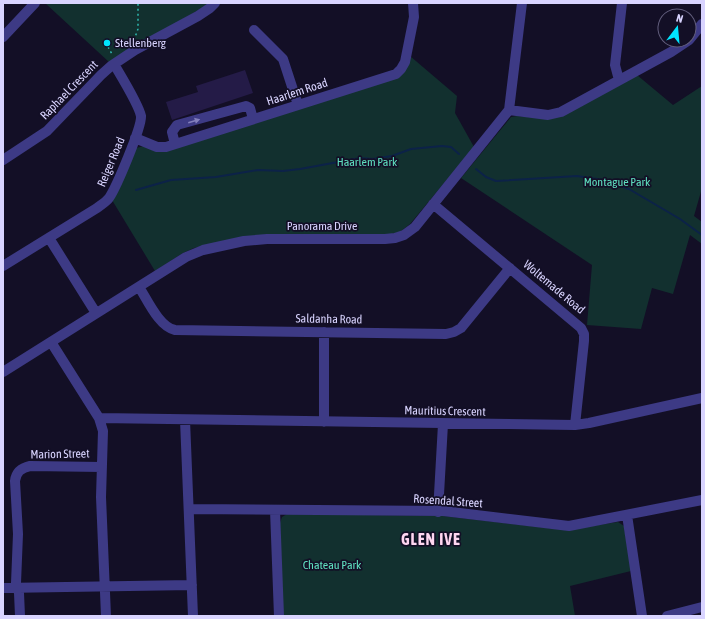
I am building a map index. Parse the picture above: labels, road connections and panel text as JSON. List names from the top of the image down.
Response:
{
  "streets": {
    "street": [
      "Raphael Crescent",
      "Haarlem Road",
      "Reiger Road",
      "Panorama Drive",
      "Woltemade Road",
      "Saldanha Road",
      "Mauritius Crescent",
      "Marion Street",
      "Rosendal Street"
    ]
  },
  "crossings": [
    ["Raphael Crescent", "Reiger Road"],
    ["Haarlem Road", "Reiger Road"],
    ["Panorama Drive", "Woltemade Road"],
    ["Panorama Drive", "Saldanha Road"],
    ["Woltemade Road", "Saldanha Road"],
    ["Woltemade Road", "Mauritius Crescent"]
  ],
  "districts": ["GLEN IVE"],
  "parks": ["Haarlem Park", "Montague Park", "Chateau Park"],
  "places": ["Stellenberg"],
  "north": "top"
}
